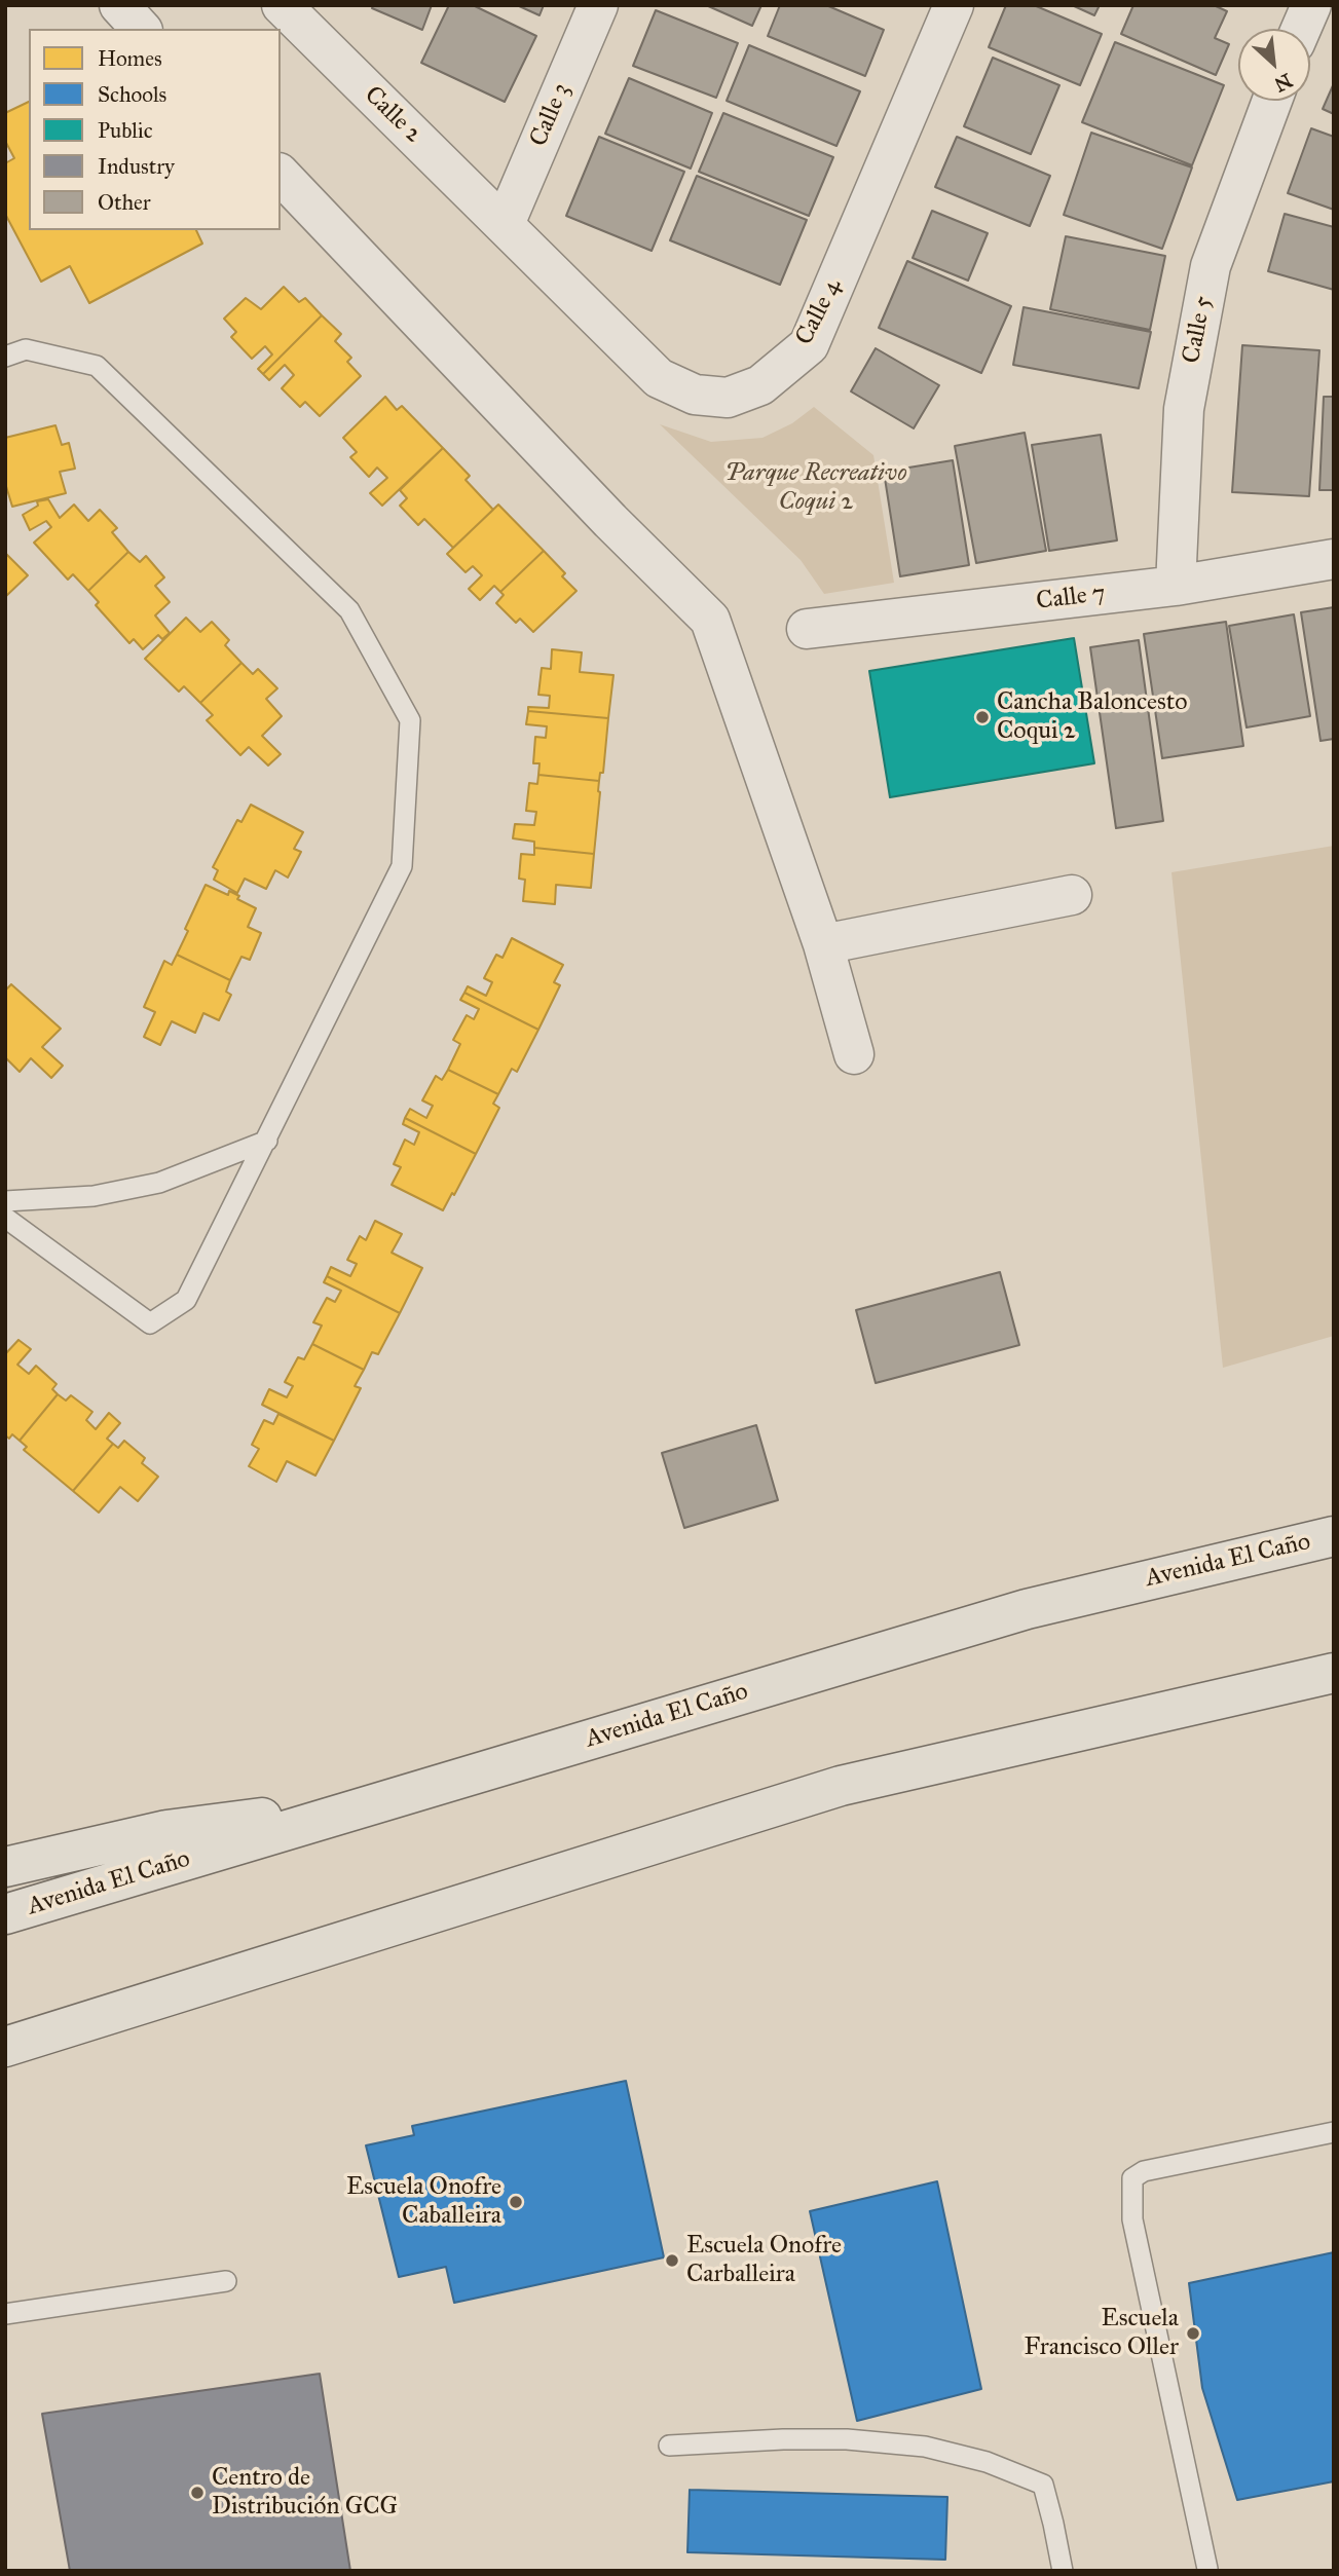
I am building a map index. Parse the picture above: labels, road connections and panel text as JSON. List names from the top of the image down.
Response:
{
  "streets": {
    "highway": ["Avenida El Caño"],
    "street": [
      "Calle 2",
      "Calle 3",
      "Calle 4",
      "Calle 5",
      "Calle 7"
    ]
  },
  "crossings": [
    ["Calle 2", "Calle 3"],
    ["Calle 2", "Calle 4"],
    ["Calle 3", "Calle 4"],
    ["Calle 5", "Calle 7"]
  ],
  "parks": ["Parque Recreativo Coqui 2"],
  "places": [
    "Cancha Baloncesto Coqui 2",
    "Escuela Onofre Caballeira",
    "Escuela Onofre Carballeira",
    "Escuela Francisco Oller",
    "Centro de Distribución GCG"
  ],
  "legend": [
    "Homes",
    "Schools",
    "Public",
    "Industry",
    "Other"
  ],
  "north": "bottom right"
}
